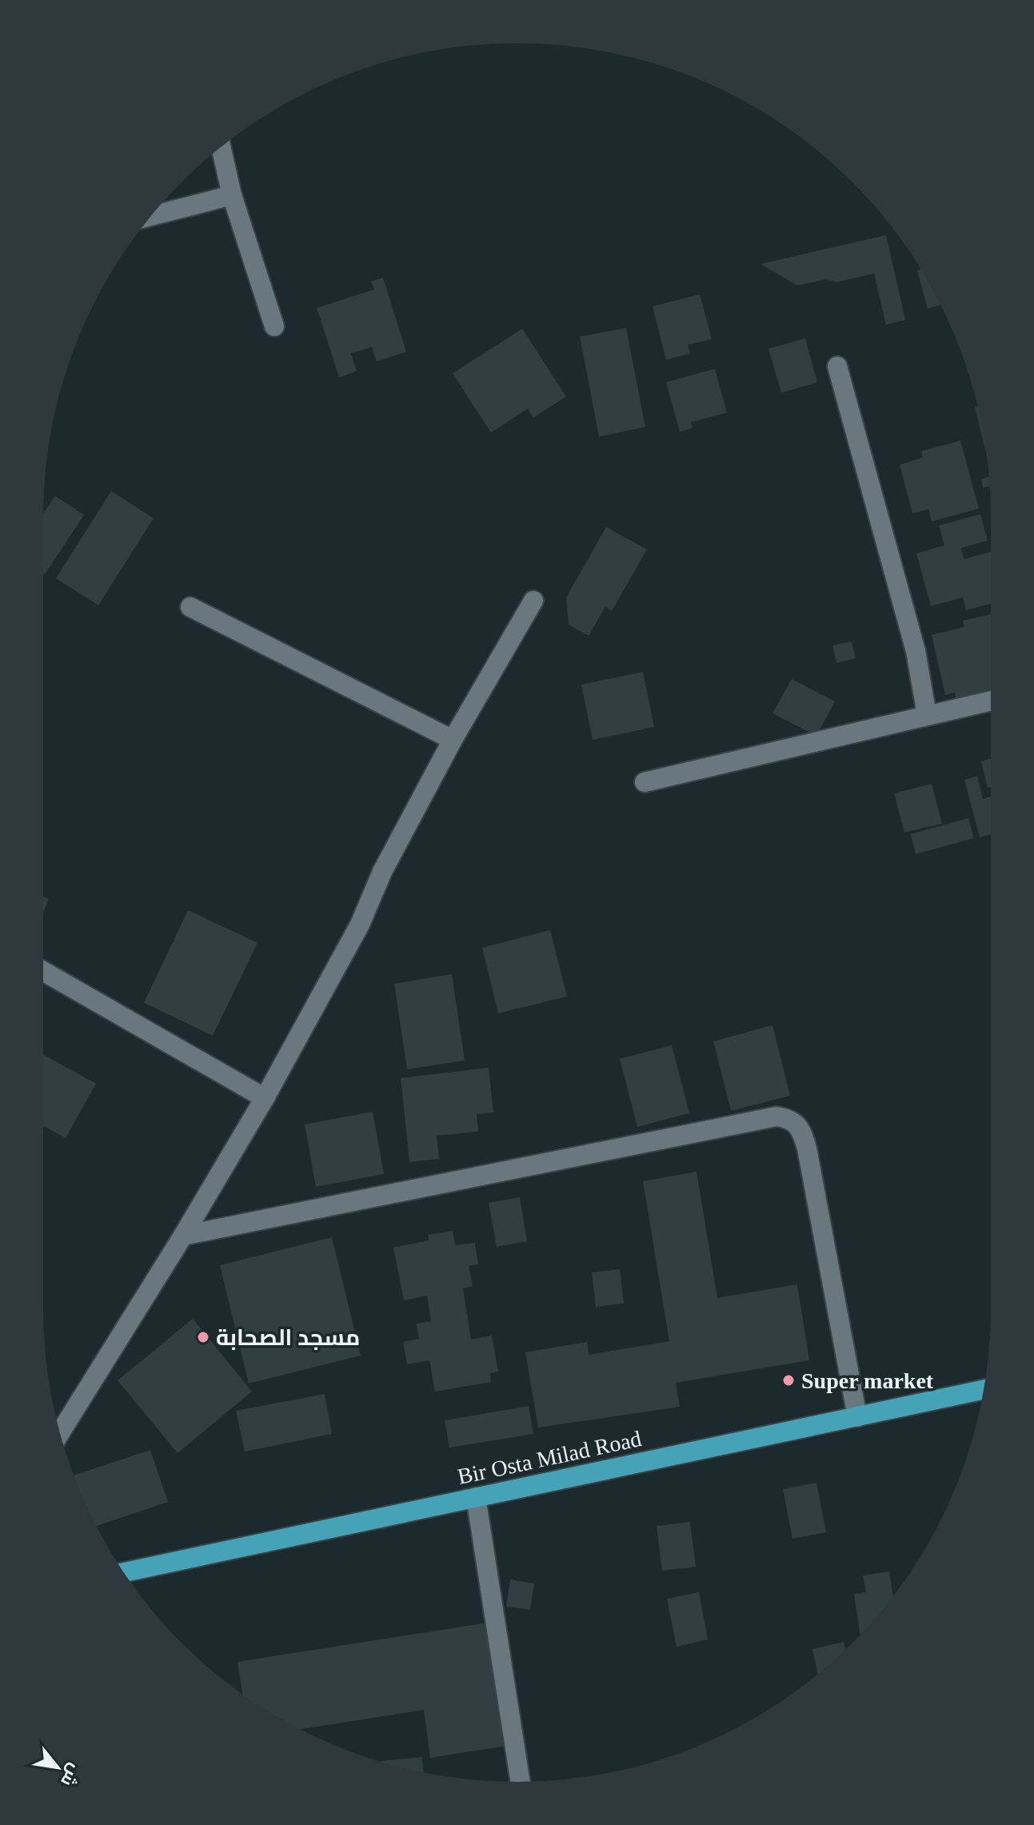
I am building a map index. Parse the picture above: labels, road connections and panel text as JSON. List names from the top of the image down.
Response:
{
  "streets": {
    "main road": ["Bir Osta Milad Road"]
  },
  "places": ["مسجد الصحابة", "Super market"],
  "north": "bottom right"
}
